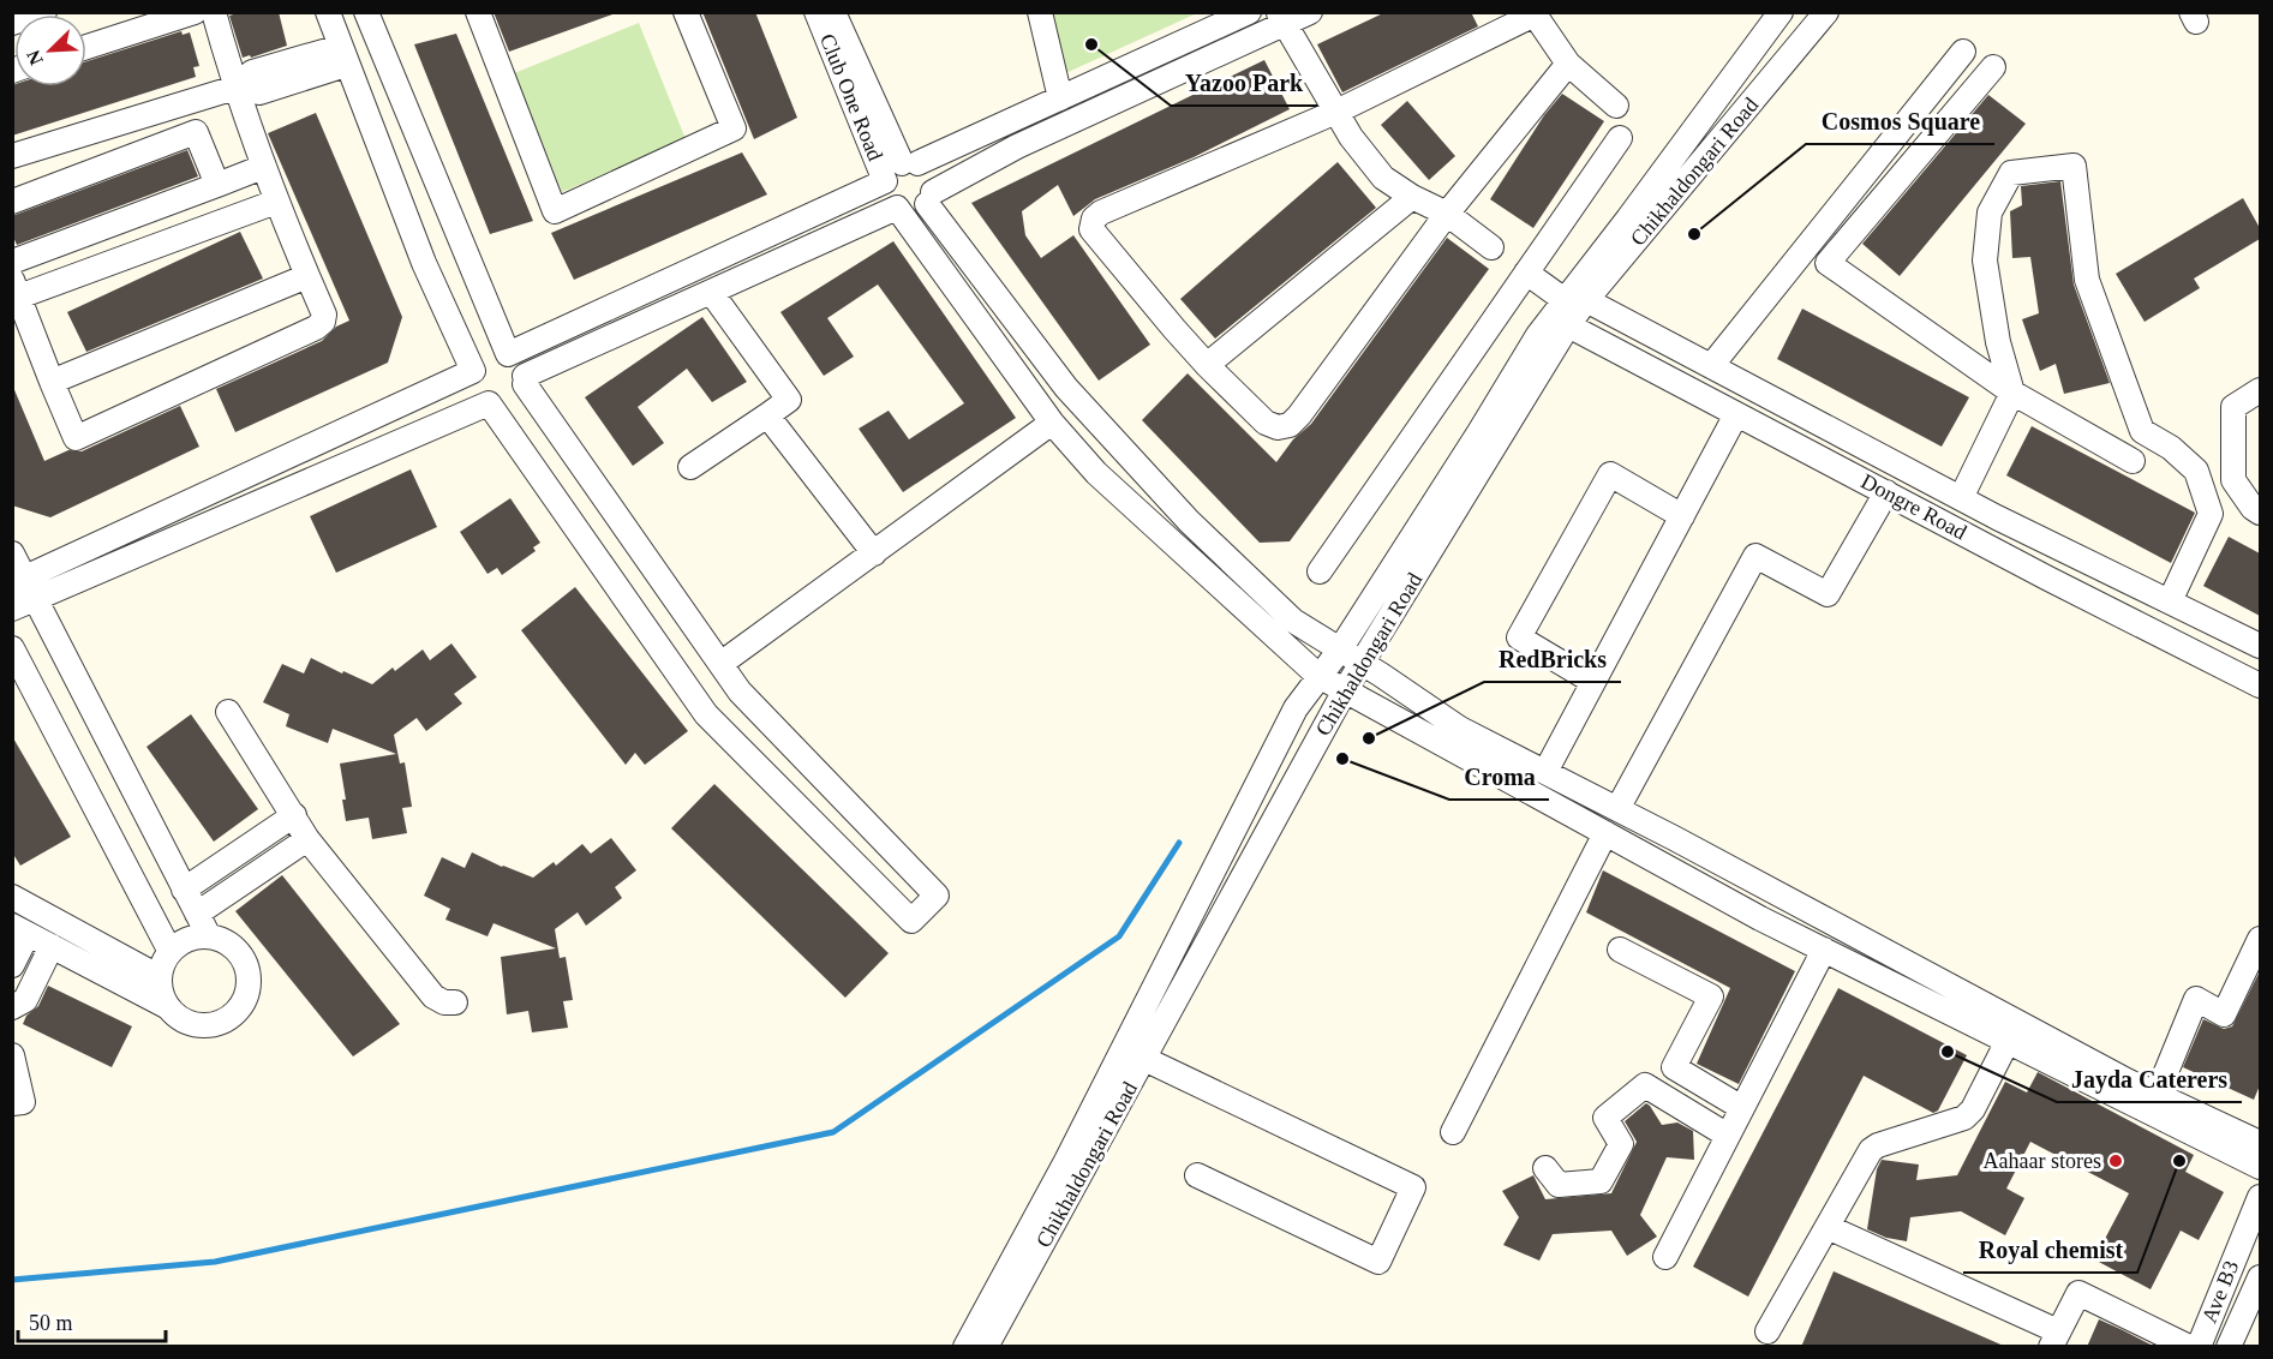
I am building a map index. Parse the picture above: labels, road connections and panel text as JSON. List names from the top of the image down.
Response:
{
  "streets": {
    "street": [
      "Club One Road",
      "Chikhaldongari Road",
      "Dongre Road",
      "Ave B3"
    ]
  },
  "crossings": [
    ["Club One Road", "Chikhaldongari Road"],
    ["Chikhaldongari Road", "Dongre Road"]
  ],
  "places": [
    "Yazoo Park",
    "Cosmos Square",
    "RedBricks",
    "Croma",
    "Jayda Caterers",
    "Aahaar stores",
    "Royal chemist"
  ],
  "scale_bar": "50 m",
  "north": "bottom left"
}
